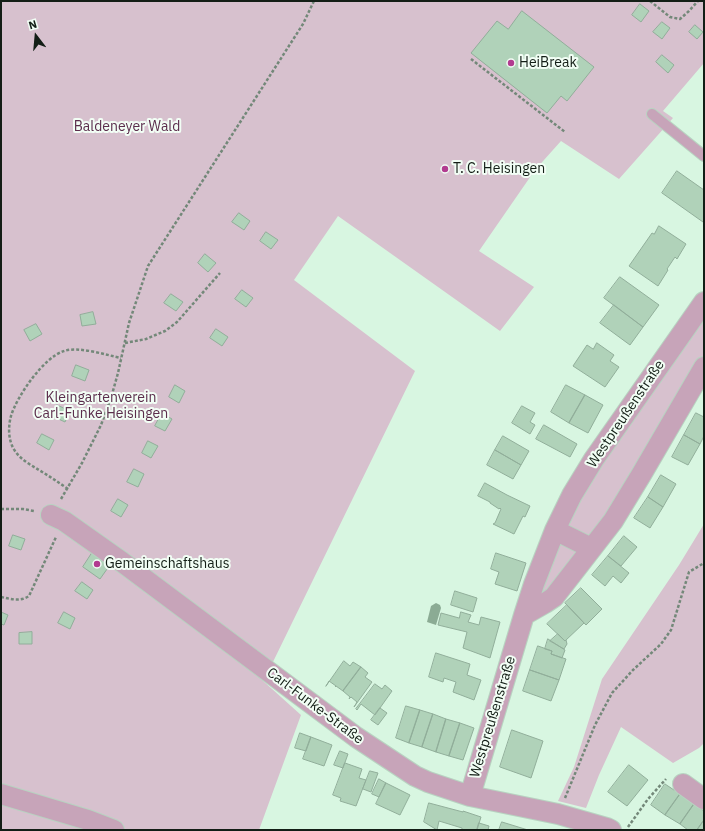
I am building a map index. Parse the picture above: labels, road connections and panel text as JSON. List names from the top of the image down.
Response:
{
  "streets": {
    "street": ["Westpreußenstraße", "Carl-Funke-Straße"]
  },
  "crossings": [
    ["Westpreußenstraße", "Carl-Funke-Straße"]
  ],
  "parks": ["Baldeneyer Wald", "Kleingartenverein Carl-Funke Heisingen"],
  "places": ["HeiBreak", "T. C. Heisingen", "Gemeinschaftshaus"],
  "north": "top"
}
